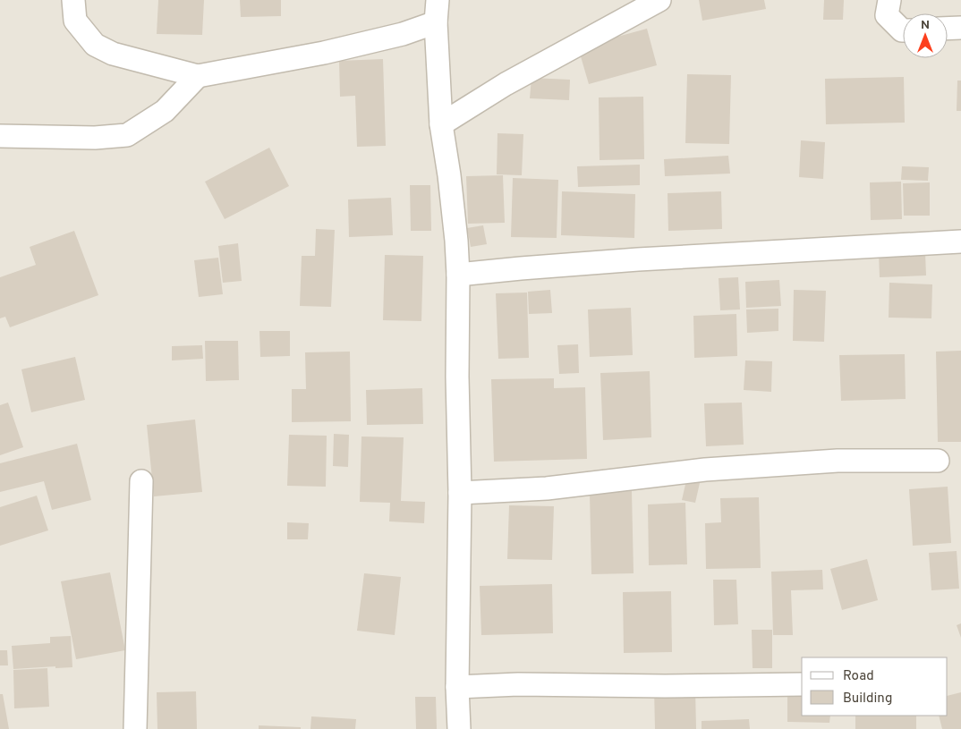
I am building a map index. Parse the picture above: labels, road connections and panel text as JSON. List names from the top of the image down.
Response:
{
  "legend": ["Road", "Building"],
  "north": "top"
}
